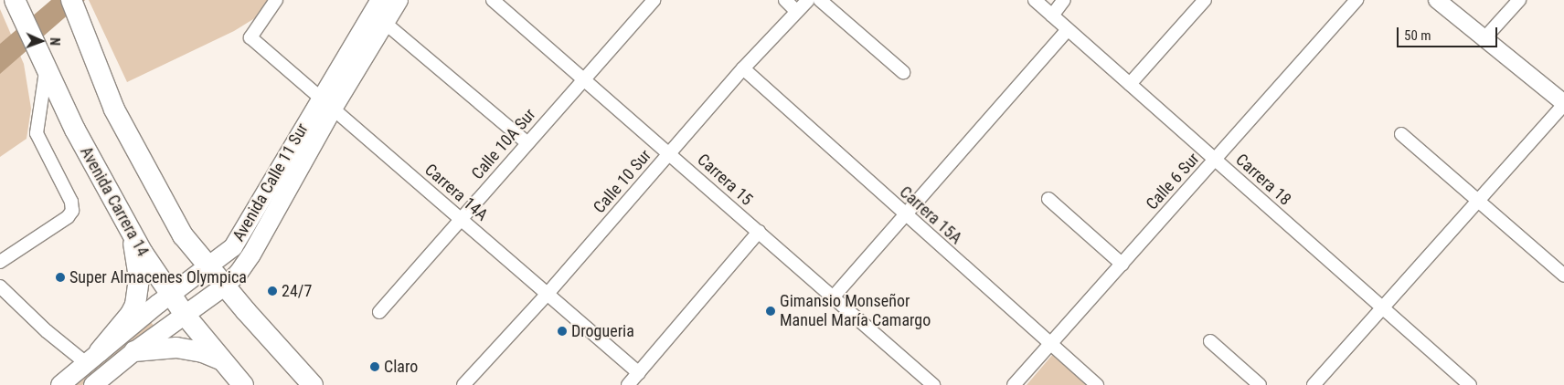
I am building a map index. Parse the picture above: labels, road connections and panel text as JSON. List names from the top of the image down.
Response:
{
  "streets": {
    "main road": ["Avenida Calle 11 Sur", "Avenida Carrera 14"],
    "street": [
      "Calle 10A Sur",
      "Carrera 15",
      "Carrera 18",
      "Calle 10 Sur",
      "Calle 6 Sur",
      "Carrera 14A",
      "Carrera 15A"
    ]
  },
  "crossings": [
    ["Calle 10A Sur", "Carrera 15"],
    ["Calle 10A Sur", "Carrera 14A"],
    ["Carrera 15", "Calle 10 Sur"],
    ["Carrera 18", "Calle 6 Sur"],
    ["Calle 10 Sur", "Carrera 14A"],
    ["Calle 10 Sur", "Carrera 15A"],
    ["Calle 6 Sur", "Carrera 15A"],
    ["Avenida Calle 11 Sur", "Carrera 14A"],
    ["Avenida Calle 11 Sur", "Avenida Carrera 14"]
  ],
  "places": [
    "Super Almacenes Olympica",
    "24/7",
    "Gimansio Monseñor Manuel María Camargo",
    "Drogueria",
    "Claro"
  ],
  "scale_bar": "50 m",
  "north": "right"
}
